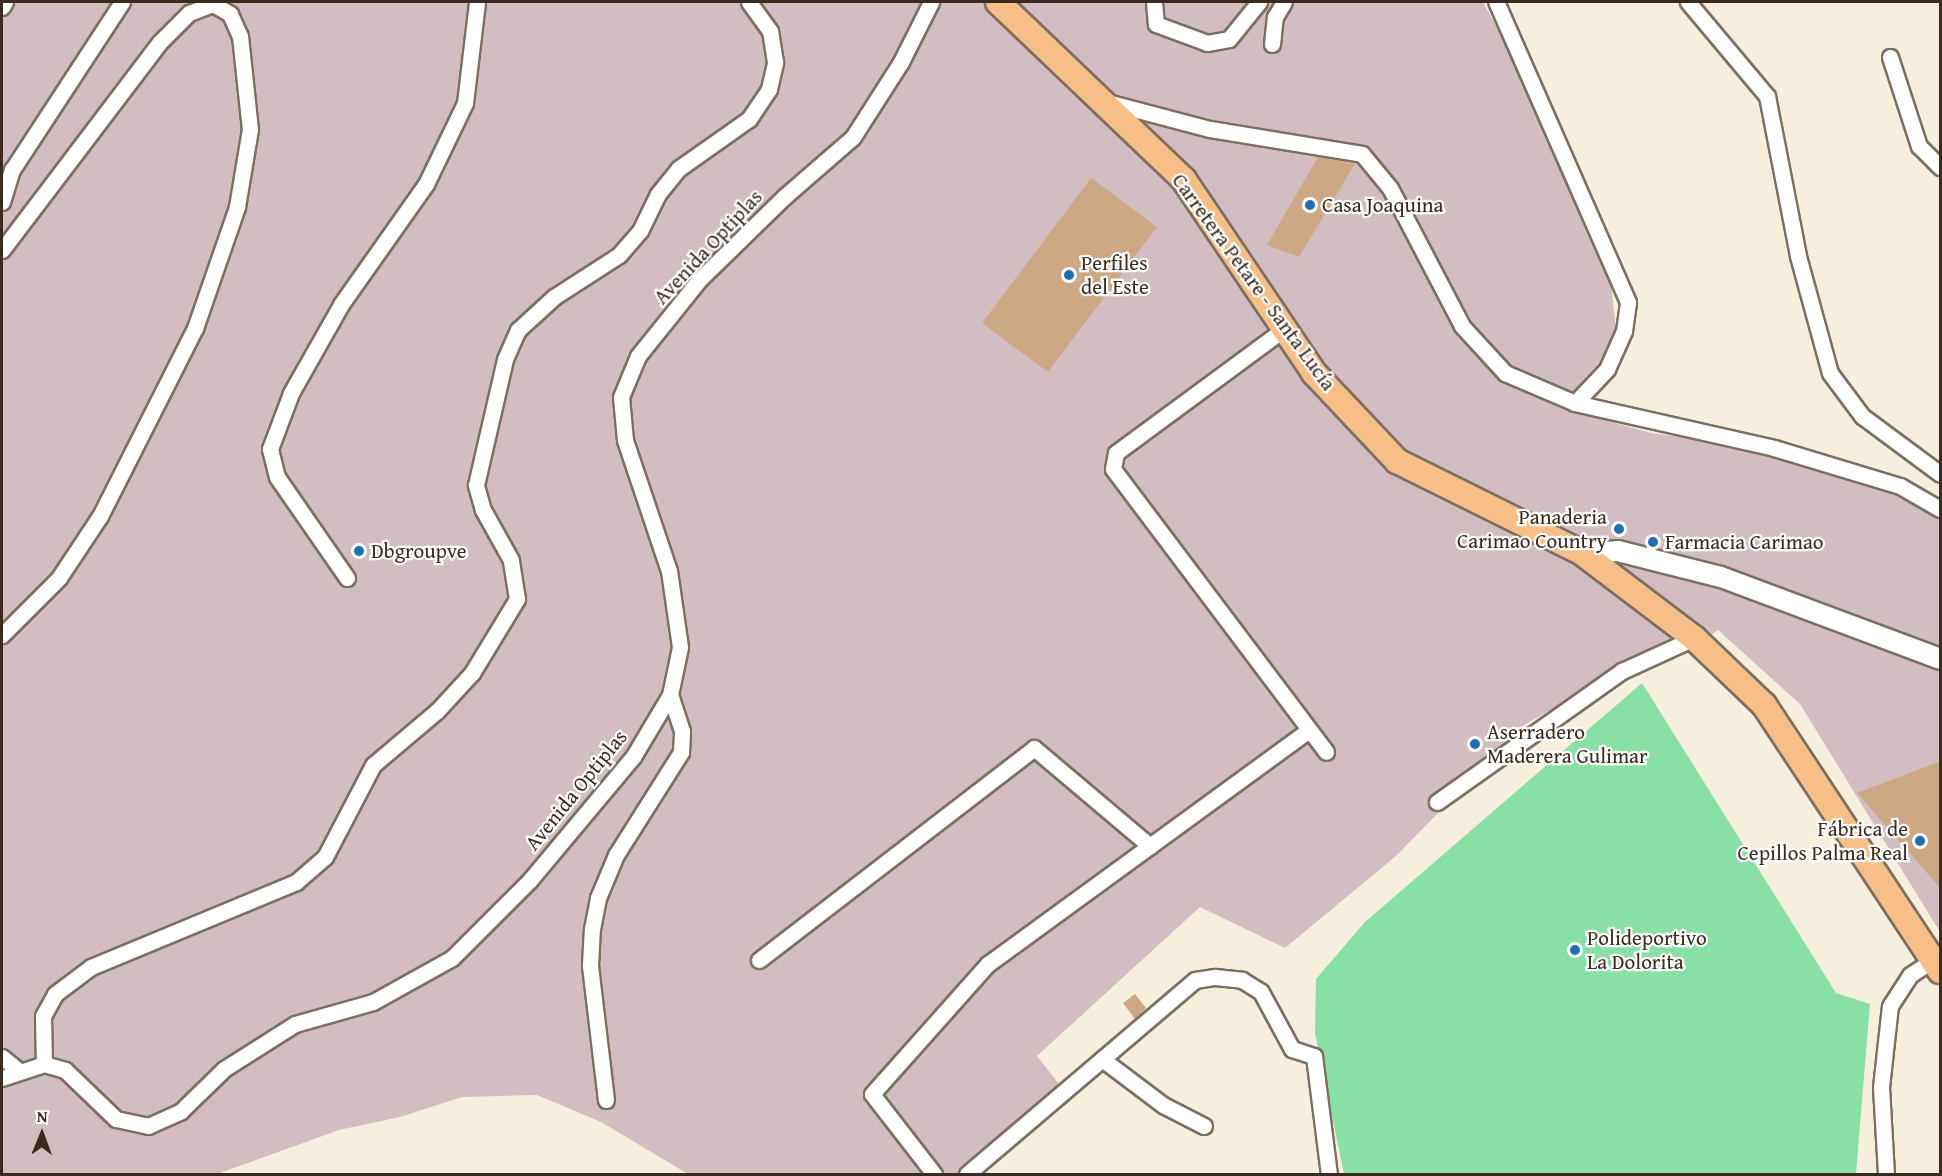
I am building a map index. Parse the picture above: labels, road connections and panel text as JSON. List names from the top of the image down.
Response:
{
  "streets": {
    "main road": ["Carretera Petare - Santa Lucía"],
    "street": ["Avenida Optiplas"]
  },
  "places": [
    "Casa Joaquina",
    "Perfiles del Este",
    "Panaderia Carimao Country",
    "Farmacia Carimao",
    "Dbgroupve",
    "Aserradero Maderera Gulimar",
    "Fábrica de Cepillos Palma Real",
    "Polideportivo La Dolorita"
  ],
  "north": "top"
}
